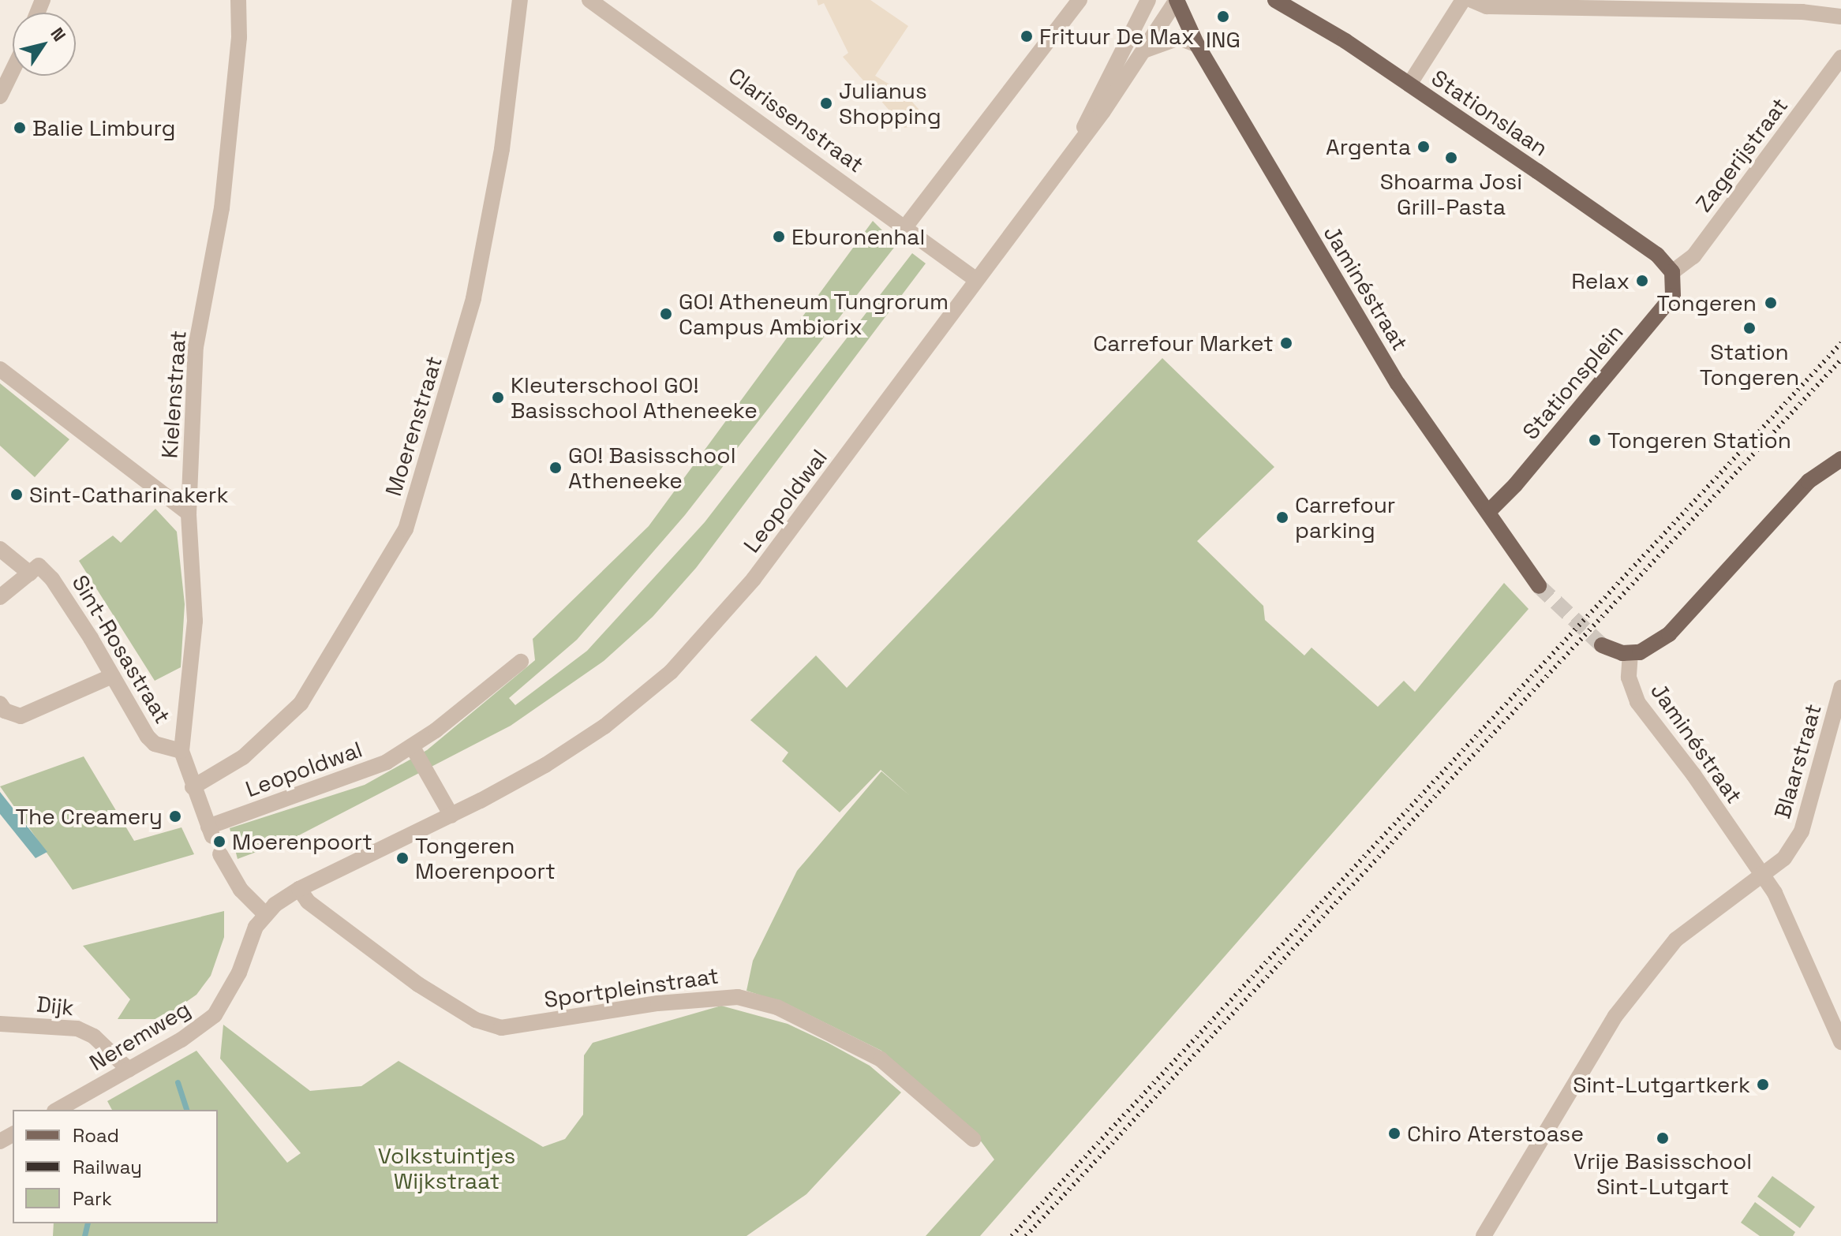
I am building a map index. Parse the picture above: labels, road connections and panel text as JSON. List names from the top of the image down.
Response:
{
  "streets": {
    "main road": ["Stationslaan", "Jaminéstraat", "Stationsplein"],
    "street": [
      "Clarissenstraat",
      "Zagerijstraat",
      "Kielenstraat",
      "Moerenstraat",
      "Leopoldwal",
      "Sint-Rosastraat",
      "Blaarstraat",
      "Sportpleinstraat",
      "Dijk",
      "Neremweg"
    ]
  },
  "crossings": [
    ["Stationslaan", "Zagerijstraat"],
    ["Stationslaan", "Stationsplein"],
    ["Clarissenstraat", "Leopoldwal"],
    ["Zagerijstraat", "Stationsplein"],
    ["Jaminéstraat", "Stationsplein"],
    ["Jaminéstraat", "Leopoldwal"],
    ["Jaminéstraat", "Blaarstraat"],
    ["Kielenstraat", "Moerenstraat"],
    ["Kielenstraat", "Leopoldwal"],
    ["Kielenstraat", "Sint-Rosastraat"],
    ["Leopoldwal", "Sportpleinstraat"],
    ["Leopoldwal", "Neremweg"],
    ["Dijk", "Neremweg"]
  ],
  "parks": ["Volkstuintjes Wijkstraat"],
  "places": [
    "ING",
    "Frituur De Max",
    "Julianus Shopping",
    "Balie Limburg",
    "Argenta",
    "Shoarma Josi Grill-Pasta",
    "Eburonenhal",
    "Relax",
    "Tongeren",
    "GO! Atheneum Tungrorum Campus Ambiorix",
    "Station Tongeren",
    "Carrefour Market",
    "Kleuterschool GO! Basisschool Atheneeke",
    "Tongeren Station",
    "GO! Basisschool Atheneeke",
    "Sint-Catharinakerk",
    "Carrefour parking",
    "The Creamery",
    "Moerenpoort",
    "Tongeren Moerenpoort",
    "Sint-Lutgartkerk",
    "Chiro Aterstoase",
    "Vrije Basisschool Sint-Lutgart"
  ],
  "legend": ["Road", "Railway", "Park"],
  "north": "top right"
}
